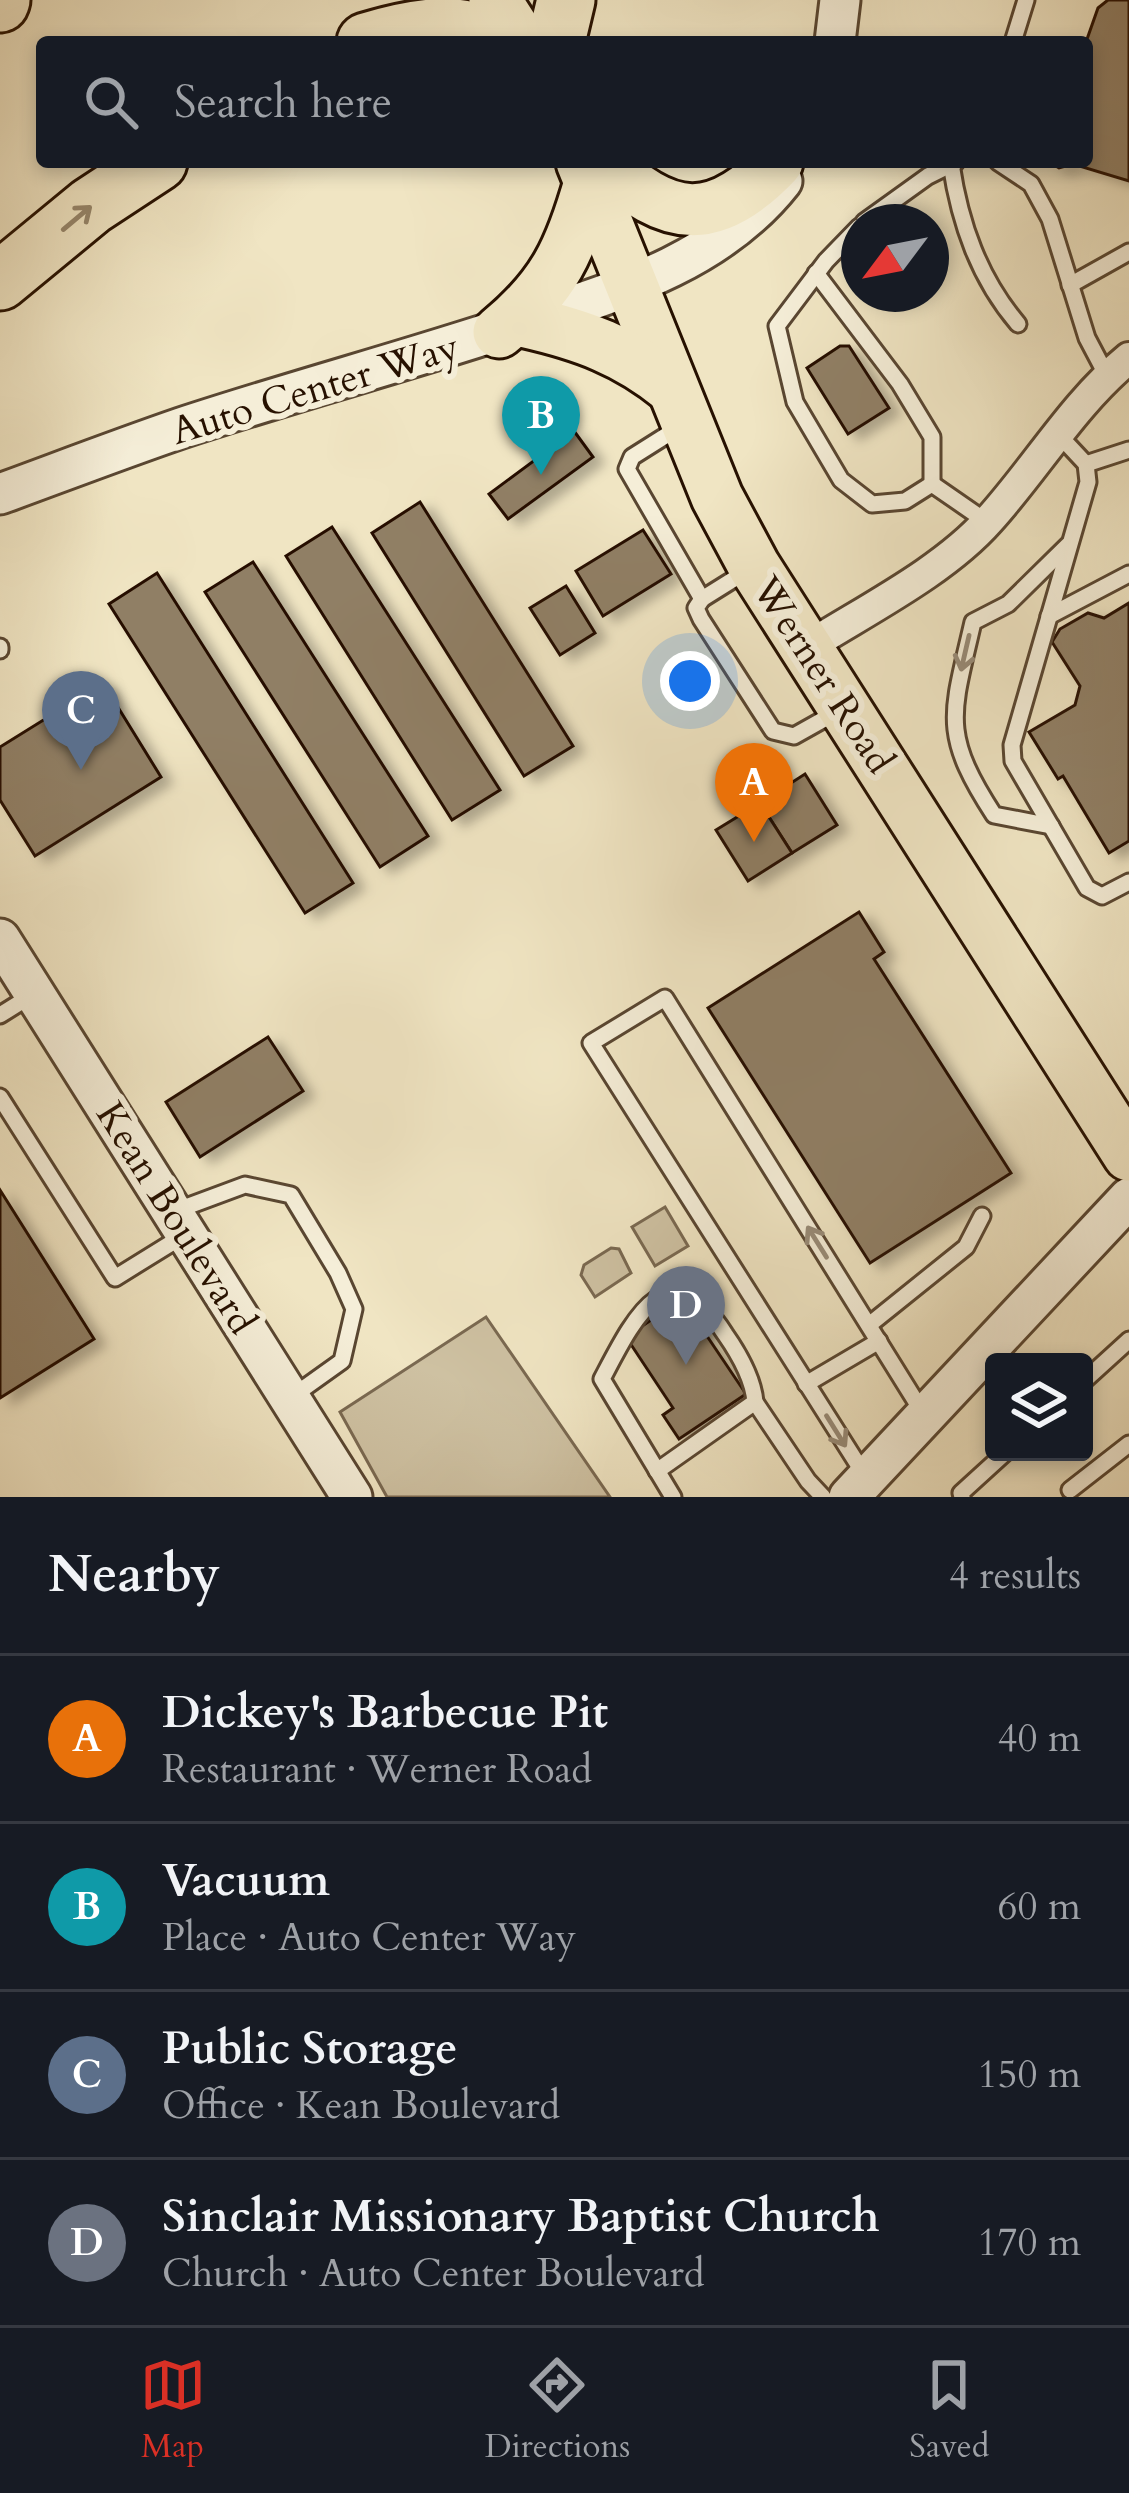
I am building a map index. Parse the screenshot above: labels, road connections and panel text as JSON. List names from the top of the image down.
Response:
{
  "streets": {
    "main road": ["Werner Road"],
    "street": ["Auto Center Way", "Kean Boulevard"]
  },
  "crossings": [
    ["Auto Center Way", "Werner Road"]
  ],
  "north": "bottom left",
  "page": {
    "search": "Search here",
    "pins": [
      "B",
      "C",
      "A",
      "D"
    ],
    "heading": ["Nearby", "4 results"],
    "list": [
      {
        "mark": "A",
        "name": "Dickey's Barbecue Pit",
        "note": "Restaurant · Werner Road",
        "value": "40 m"
      },
      {
        "mark": "B",
        "name": "Vacuum",
        "note": "Place · Auto Center Way",
        "value": "60 m"
      },
      {
        "mark": "C",
        "name": "Public Storage",
        "note": "Office · Kean Boulevard",
        "value": "150 m"
      },
      {
        "mark": "D",
        "name": "Sinclair Missionary Baptist Church",
        "note": "Church · Auto Center Boulevard",
        "value": "170 m"
      }
    ],
    "nav": ["Map", "Directions", "Saved"]
  }
}
